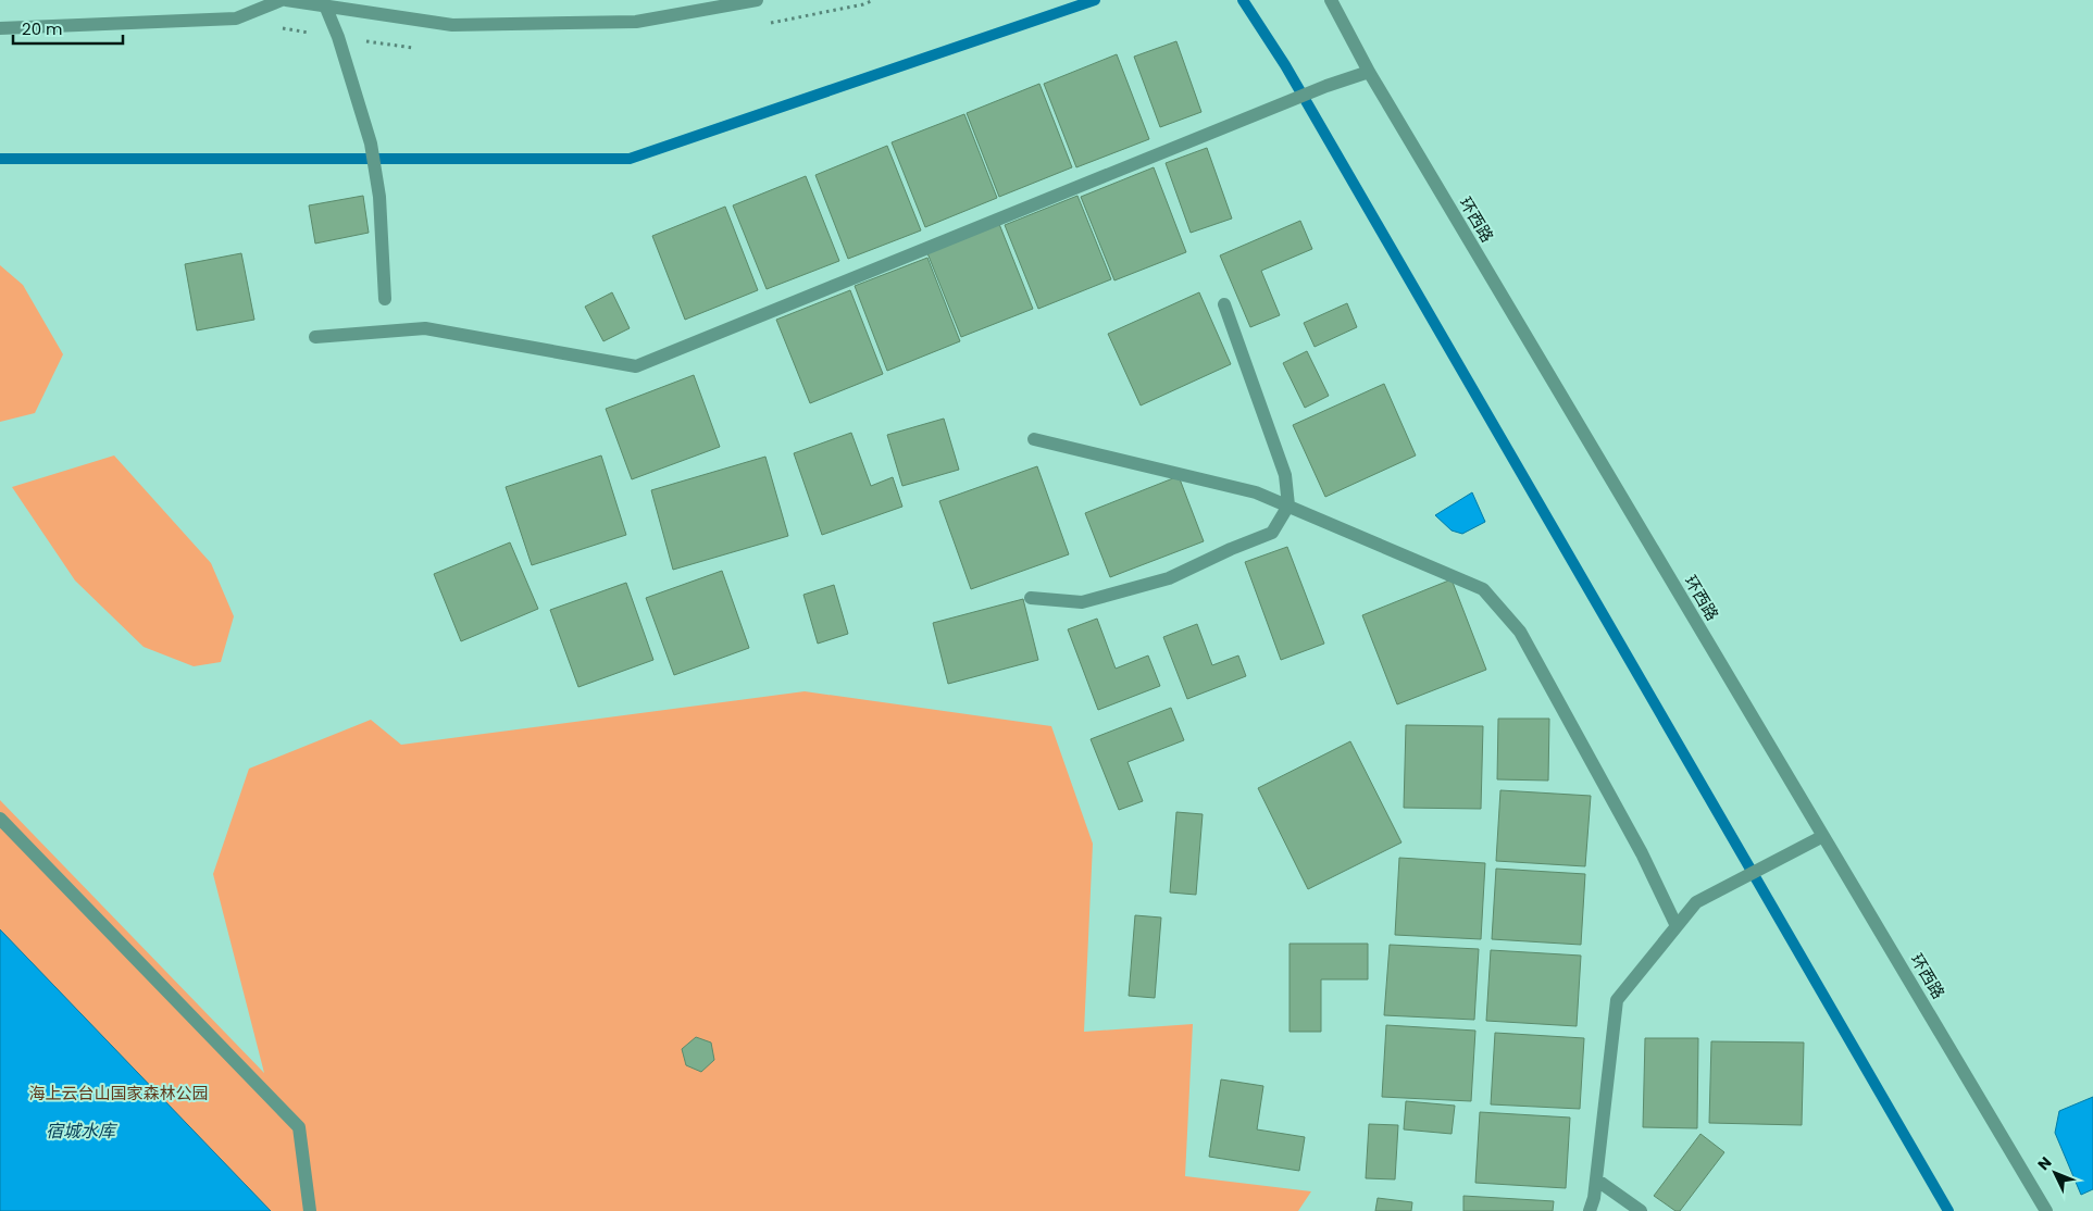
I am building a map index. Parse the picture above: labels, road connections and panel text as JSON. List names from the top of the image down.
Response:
{
  "streets": {
    "street": ["环西路"]
  },
  "water": ["宿城水库"],
  "parks": ["海上云台山国家森林公园"],
  "scale_bar": "20 m",
  "north": "top left"
}
